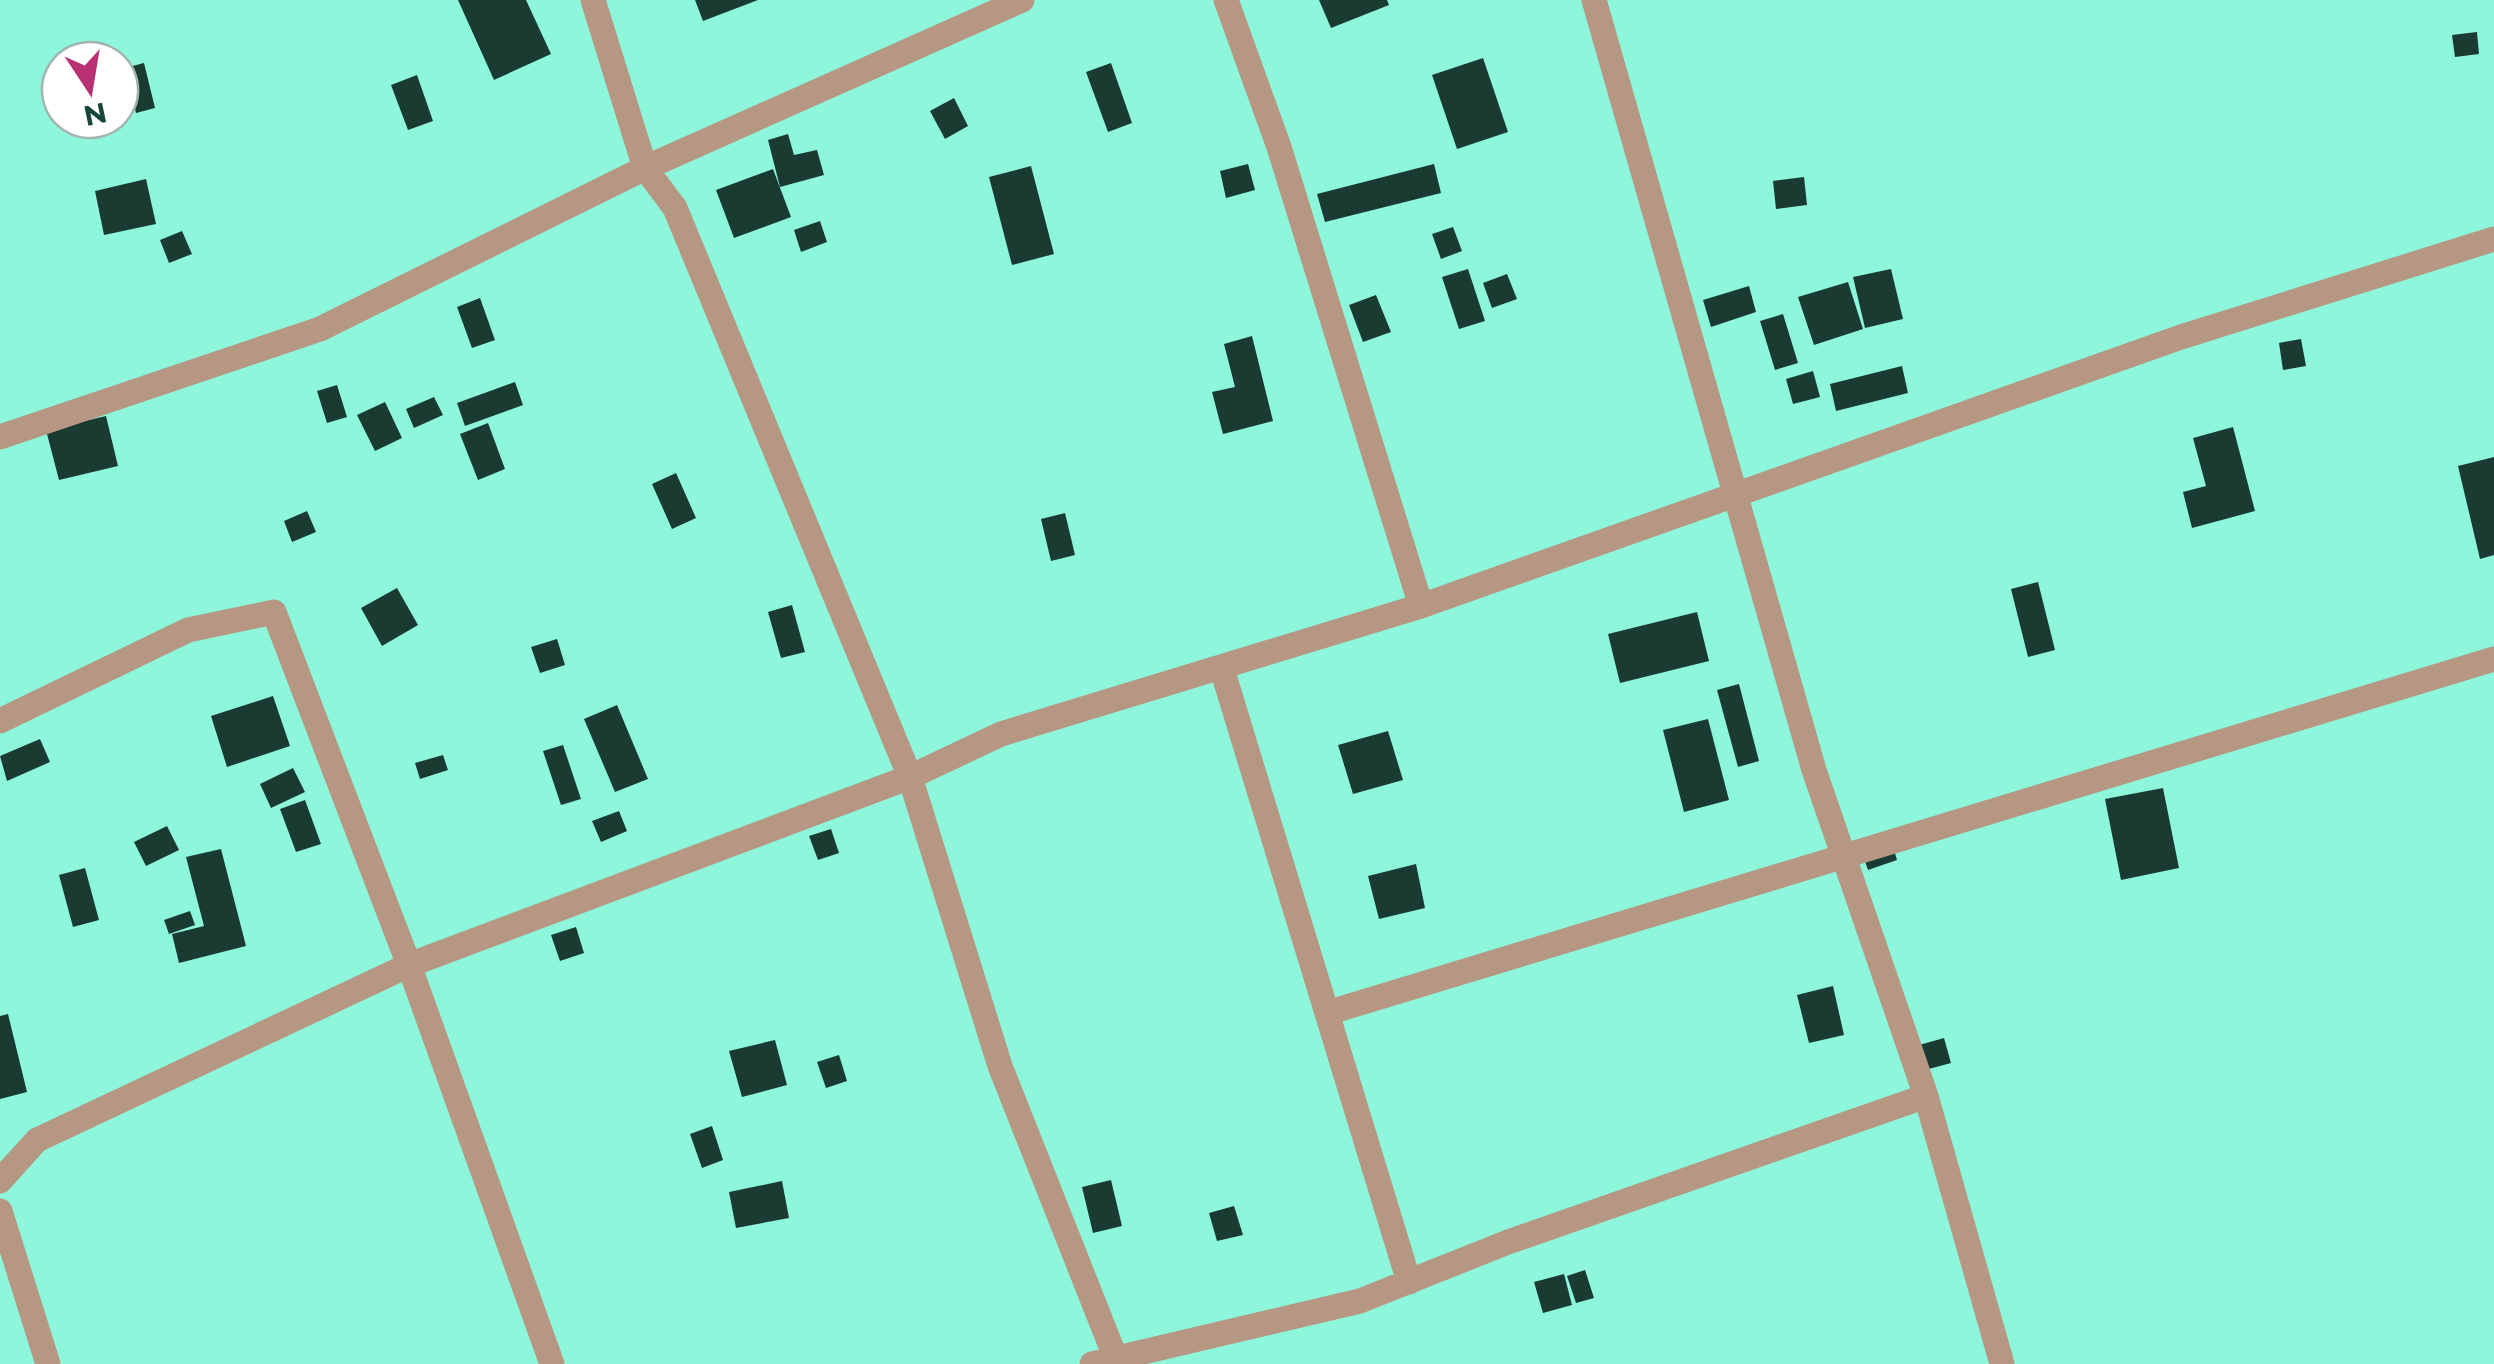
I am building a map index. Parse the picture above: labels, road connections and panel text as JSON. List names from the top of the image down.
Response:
{
  "north": "bottom"
}
